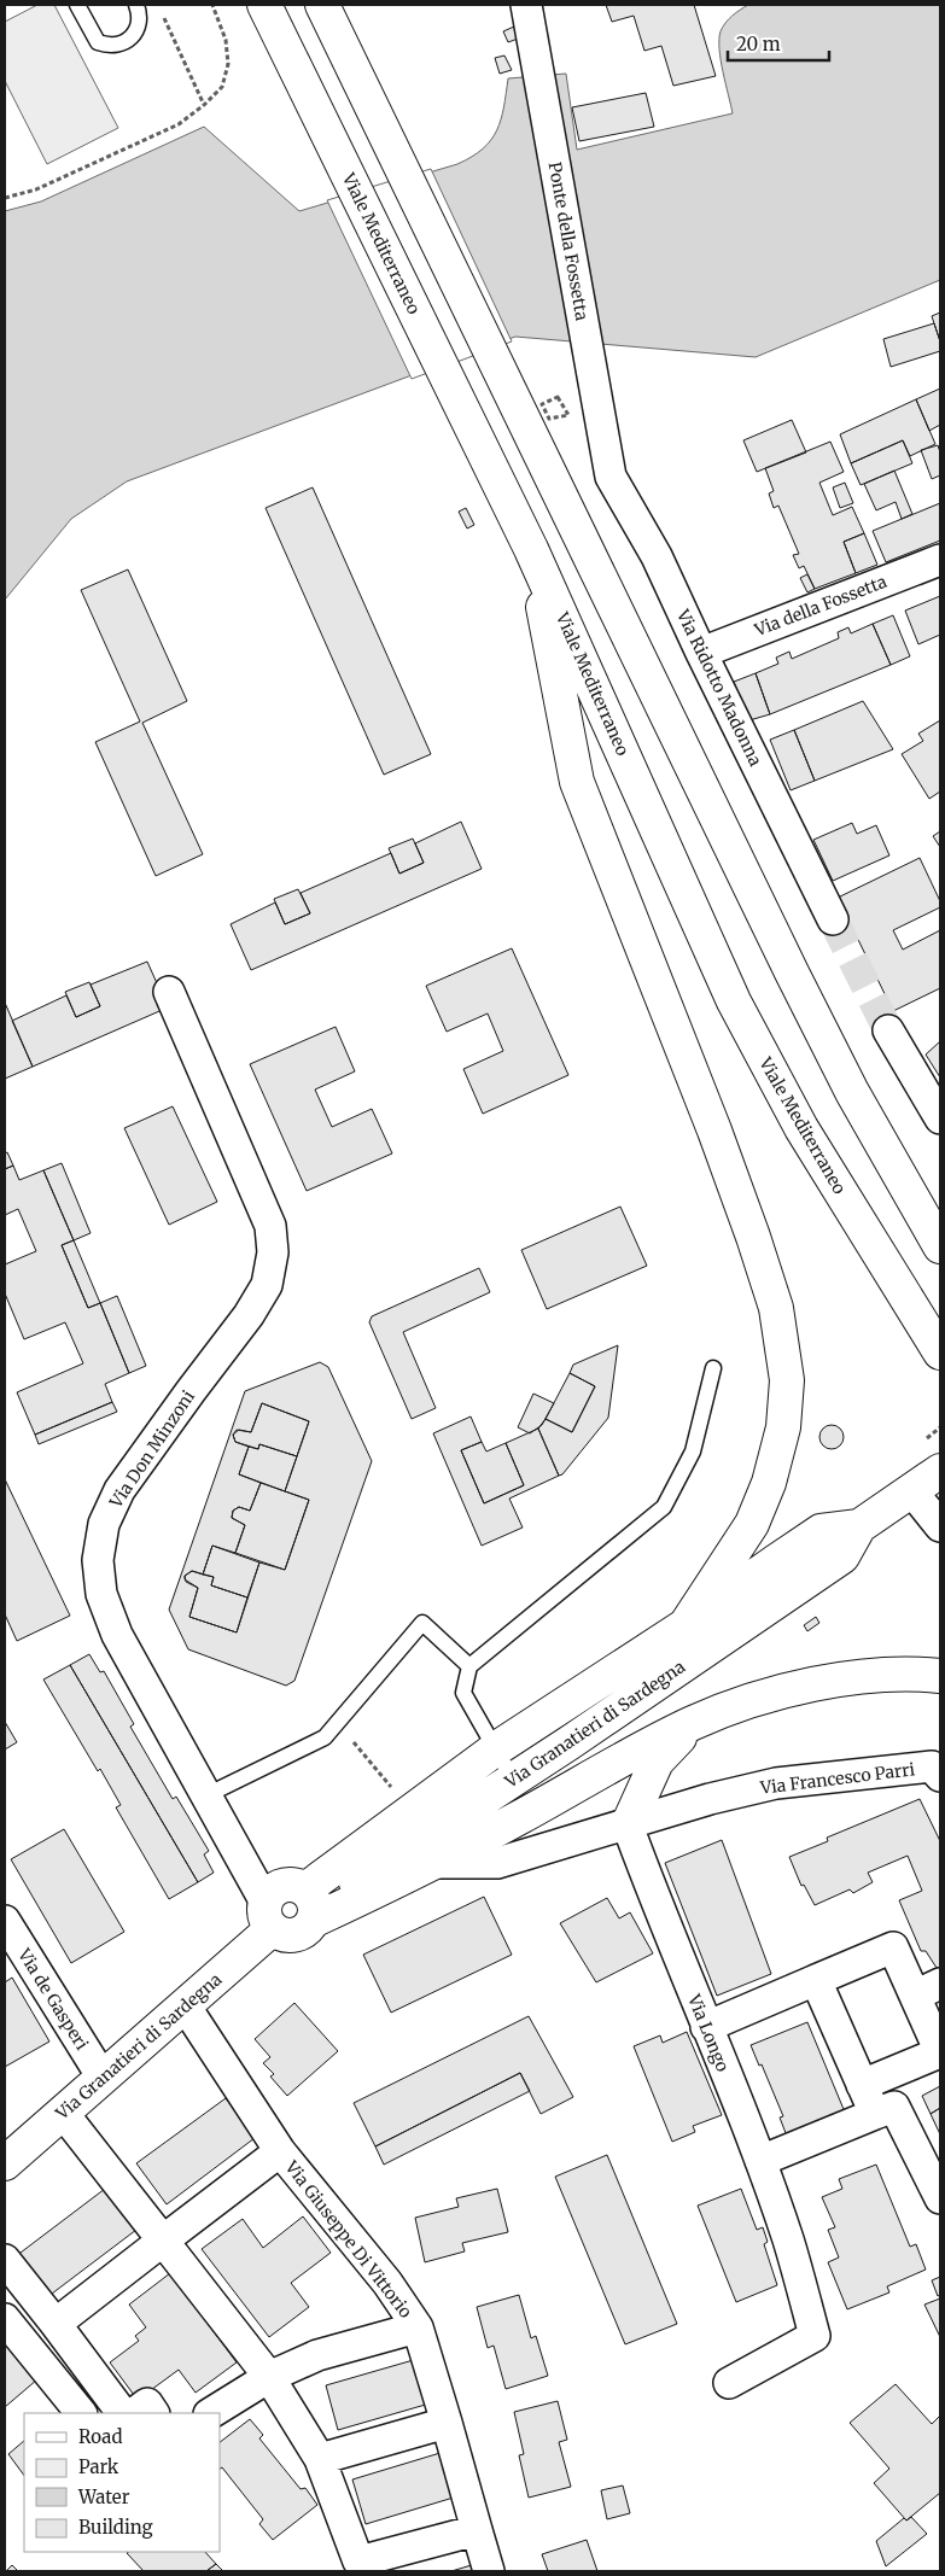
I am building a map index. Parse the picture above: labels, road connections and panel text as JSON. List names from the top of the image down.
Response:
{
  "streets": {
    "street": [
      "Ponte della Fossetta",
      "Viale Mediterraneo",
      "Via della Fossetta",
      "Via Ridotto Madonna",
      "Via Don Minzoni",
      "Via Granatieri di Sardegna",
      "Via Francesco Parri",
      "Via de Gasperi",
      "Via Longo",
      "Via Giuseppe Di Vittorio"
    ]
  },
  "crossings": [
    ["Ponte della Fossetta", "Via Ridotto Madonna"],
    ["Via della Fossetta", "Via Ridotto Madonna"],
    ["Via Don Minzoni", "Via Granatieri di Sardegna"],
    ["Via Granatieri di Sardegna", "Via de Gasperi"],
    ["Via Granatieri di Sardegna", "Via Giuseppe Di Vittorio"],
    ["Via Francesco Parri", "Via Longo"]
  ],
  "legend": [
    "Road",
    "Park",
    "Water",
    "Building"
  ],
  "scale_bar": "20 m"
}
